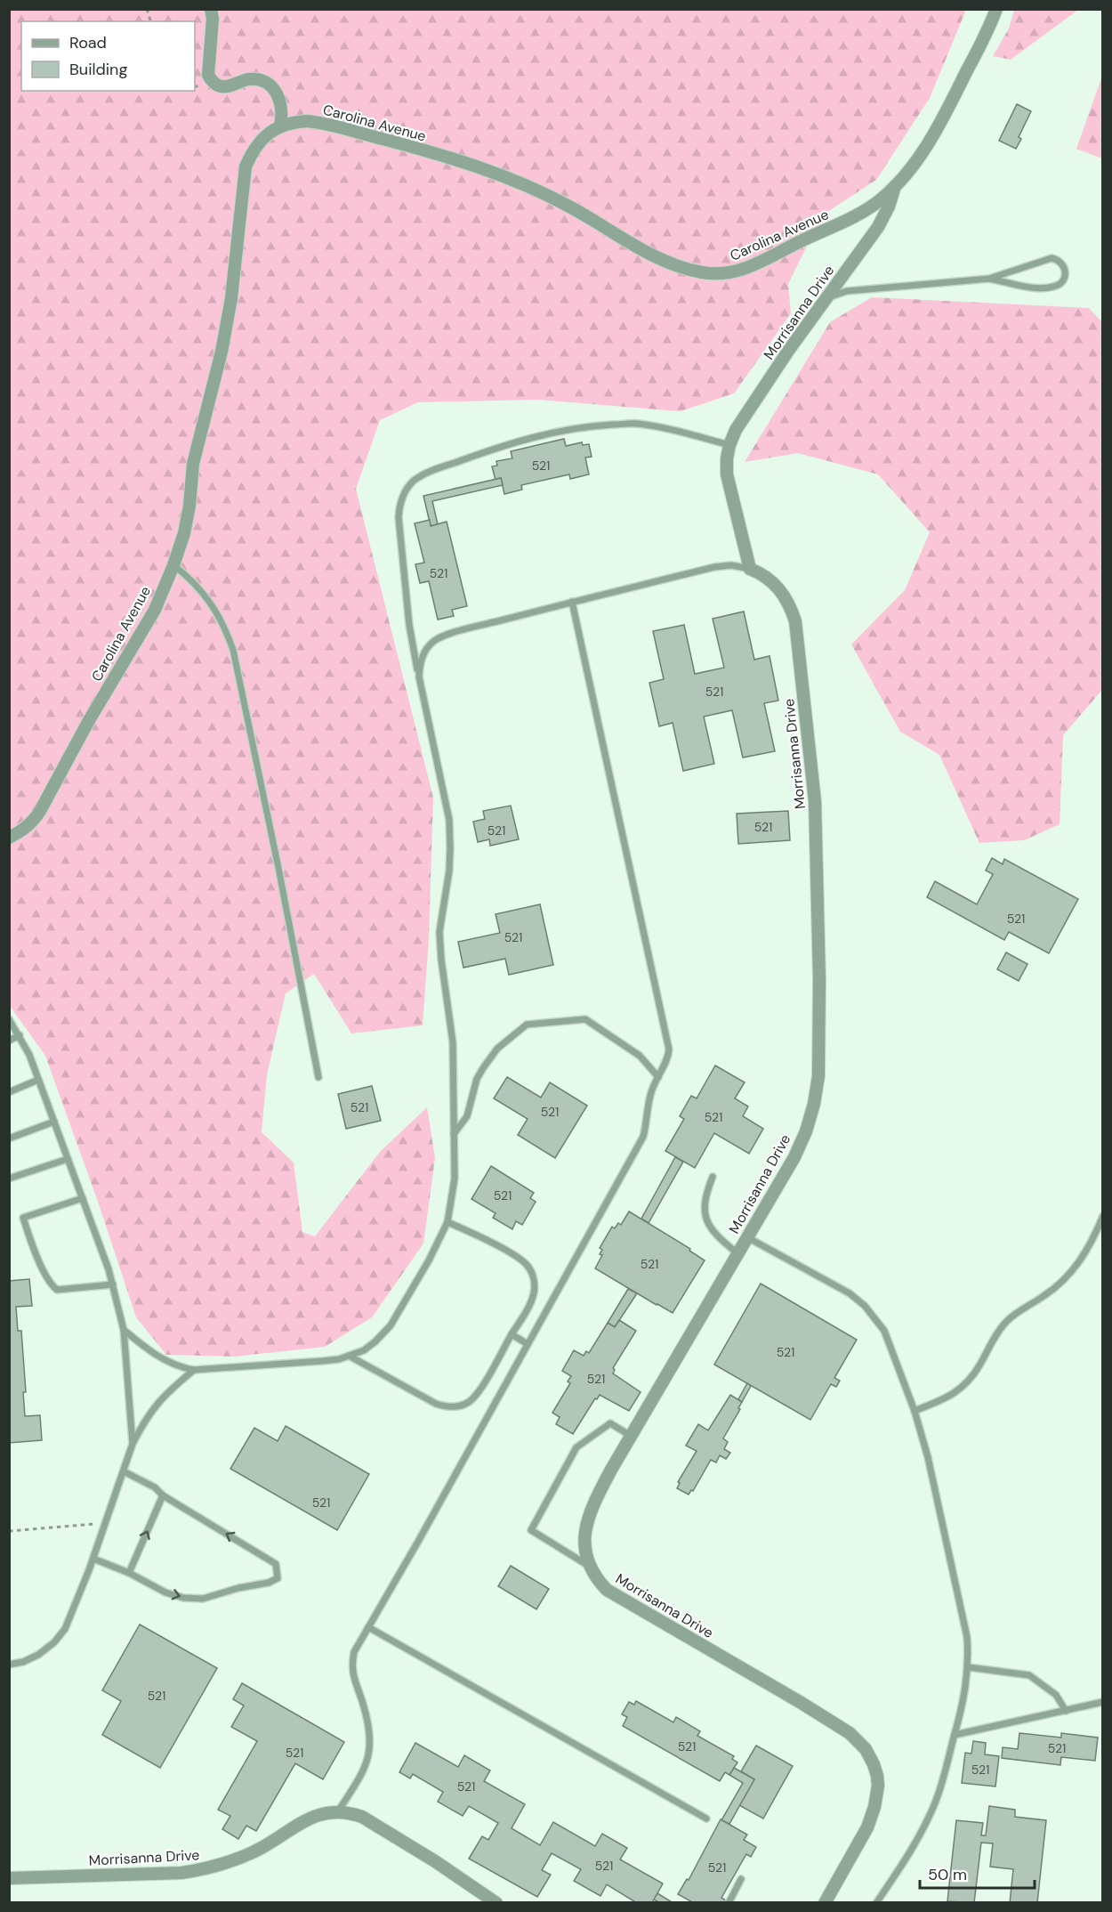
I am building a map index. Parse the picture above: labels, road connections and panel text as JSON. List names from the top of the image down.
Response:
{
  "streets": {
    "street": ["Carolina Avenue", "Morrisanna Drive"]
  },
  "crossings": [
    ["Carolina Avenue", "Morrisanna Drive"]
  ],
  "house_numbers": [
    "521",
    "521",
    "521",
    "521",
    "521",
    "521",
    "521",
    "521",
    "521",
    "521",
    "521",
    "521",
    "521",
    "521",
    "521",
    "521",
    "521",
    "521",
    "521",
    "521",
    "521",
    "521",
    "521"
  ],
  "legend": ["Road", "Building"],
  "scale_bar": "50 m"
}
